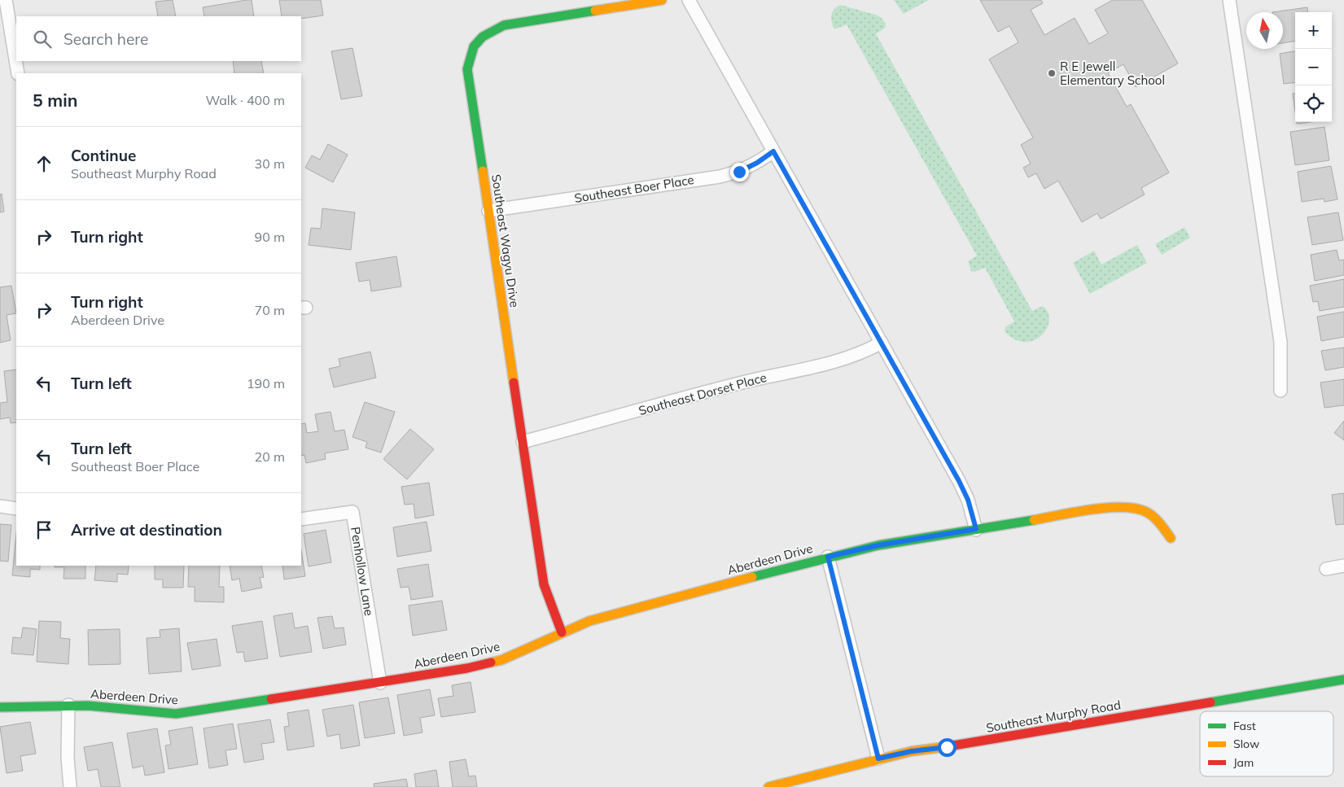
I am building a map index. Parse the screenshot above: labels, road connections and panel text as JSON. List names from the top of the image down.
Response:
{
  "streets": {
    "street": [
      "Southeast Boer Place",
      "Southeast Wagyu Drive",
      "Southeast Dorset Place",
      "Aberdeen Drive",
      "Penhollow Lane",
      "Southeast Murphy Road"
    ]
  },
  "crossings": [
    ["Southeast Boer Place", "Southeast Wagyu Drive"],
    ["Southeast Wagyu Drive", "Southeast Dorset Place"],
    ["Southeast Wagyu Drive", "Aberdeen Drive"],
    ["Aberdeen Drive", "Penhollow Lane"]
  ],
  "places": ["R E Jewell Elementary School"],
  "legend": ["Fast", "Slow", "Jam"],
  "north": "top",
  "page": {
    "map_buttons": ["+", "−"],
    "search": "Search here",
    "heading": ["5 min", "Walk · 400 m"],
    "list": [
      ["Continue", "Southeast Murphy Road", "30 m"],
      ["Turn right", "90 m"],
      ["Turn right", "Aberdeen Drive", "70 m"],
      ["Turn left", "190 m"],
      ["Turn left", "Southeast Boer Place", "20 m"],
      "Arrive at destination"
    ]
  }
}
